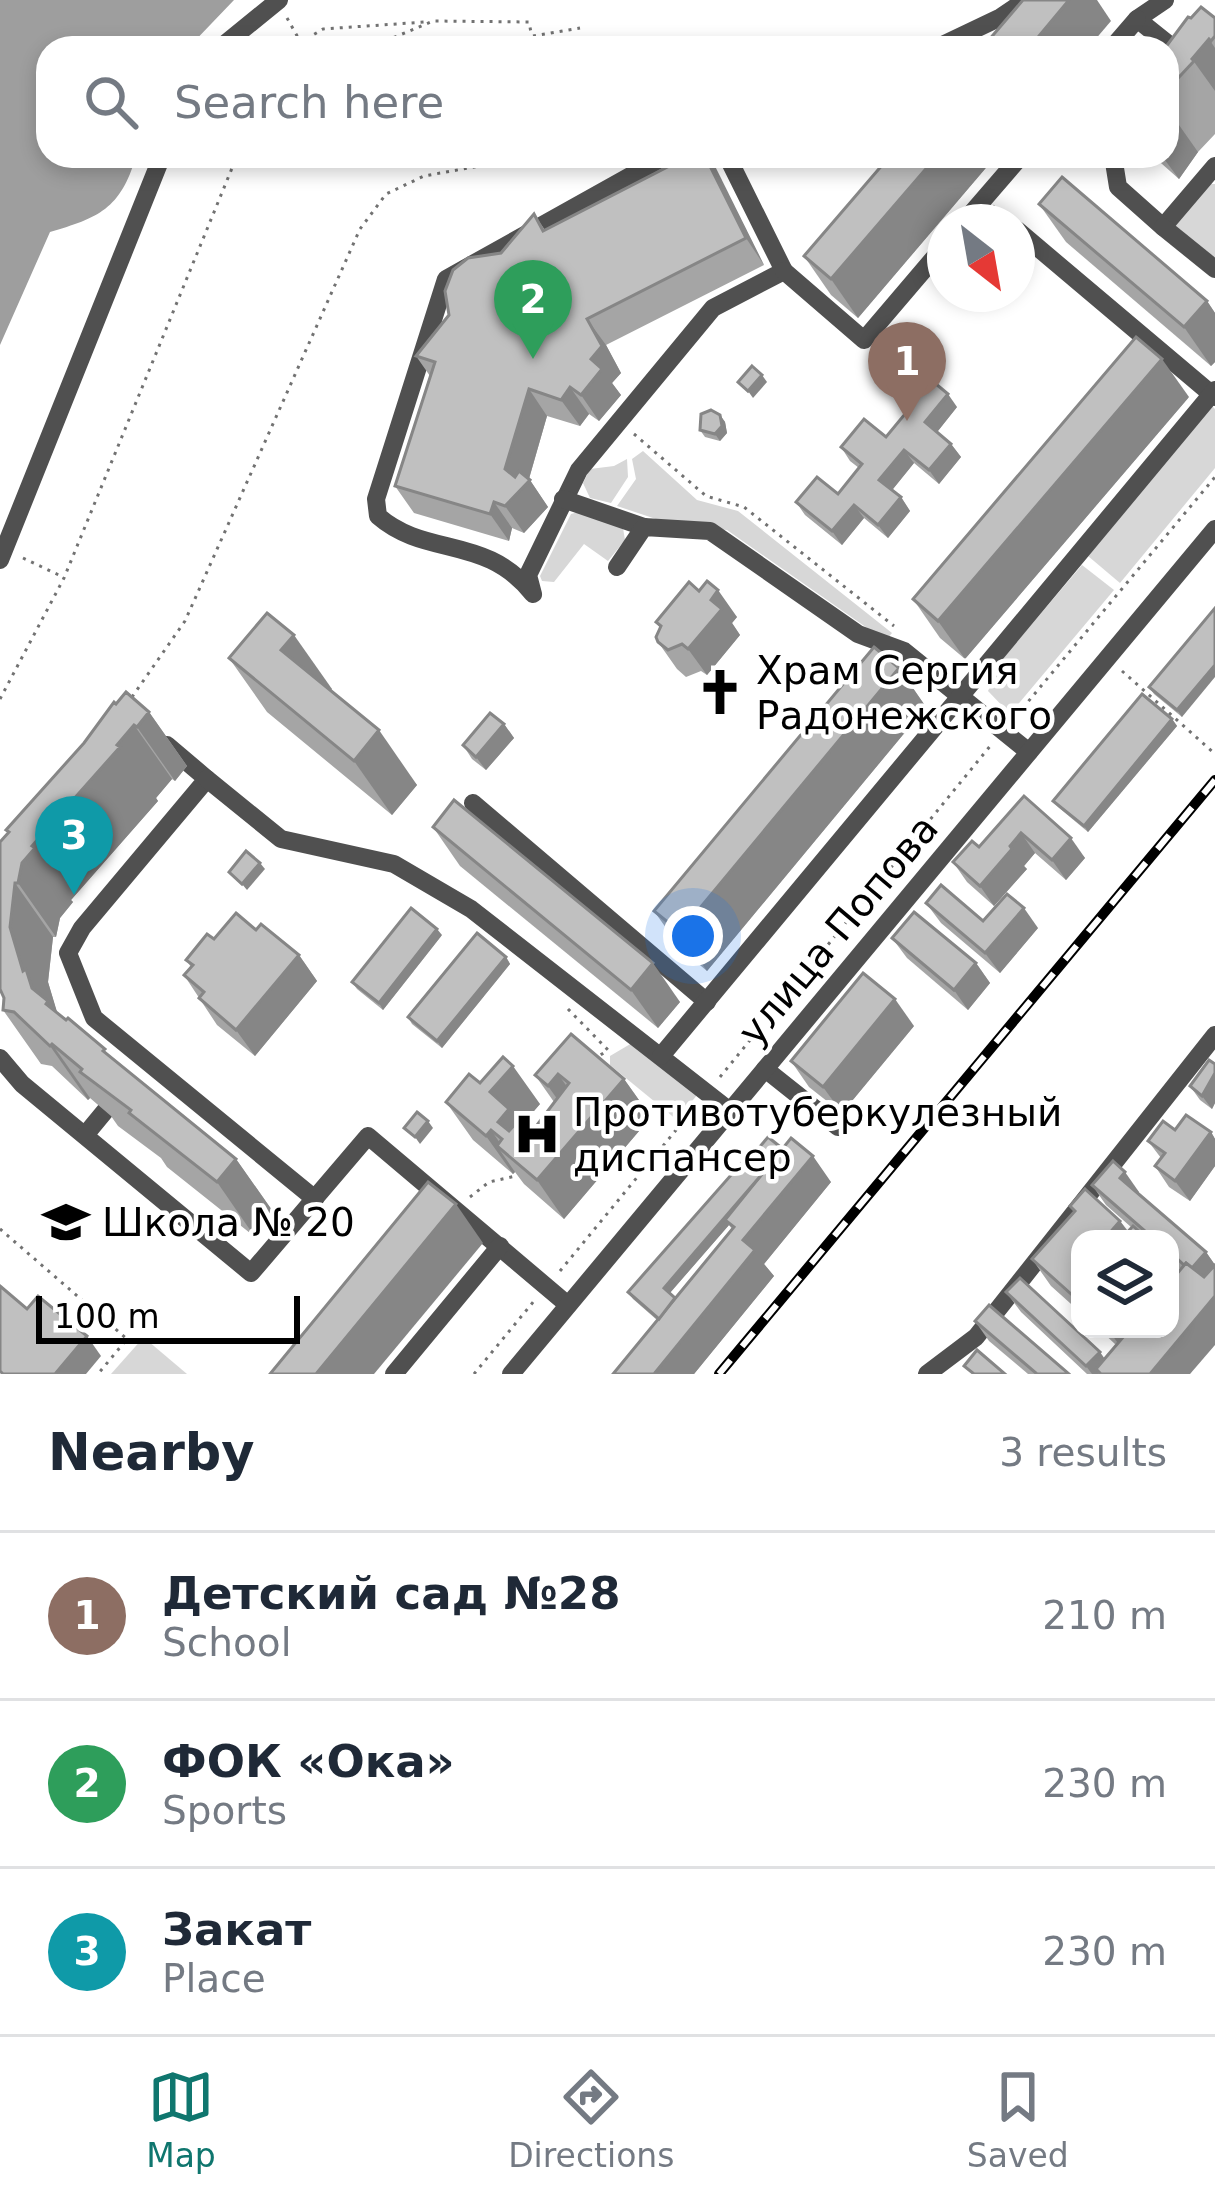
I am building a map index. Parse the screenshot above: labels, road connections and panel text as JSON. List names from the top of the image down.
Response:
{
  "streets": {
    "street": ["улица Попова"]
  },
  "places": {
    "church": ["Храм Сергия Радонежского"],
    "hospital": ["Противотуберкулезный диспансер"],
    "school or university": ["Школа № 20"]
  },
  "scale_bar": "100 m",
  "north": "bottom right",
  "page": {
    "search": "Search here",
    "pins": ["2", "1", "3"],
    "scale": "100 m",
    "heading": ["Nearby", "3 results"],
    "list": [
      {
        "mark": "1",
        "name": "Детский сад №28",
        "note": "School",
        "value": "210 m"
      },
      {
        "mark": "2",
        "name": "ФОК «Ока»",
        "note": "Sports",
        "value": "230 m"
      },
      {
        "mark": "3",
        "name": "Закат",
        "note": "Place",
        "value": "230 m"
      }
    ],
    "nav": ["Map", "Directions", "Saved"]
  }
}
